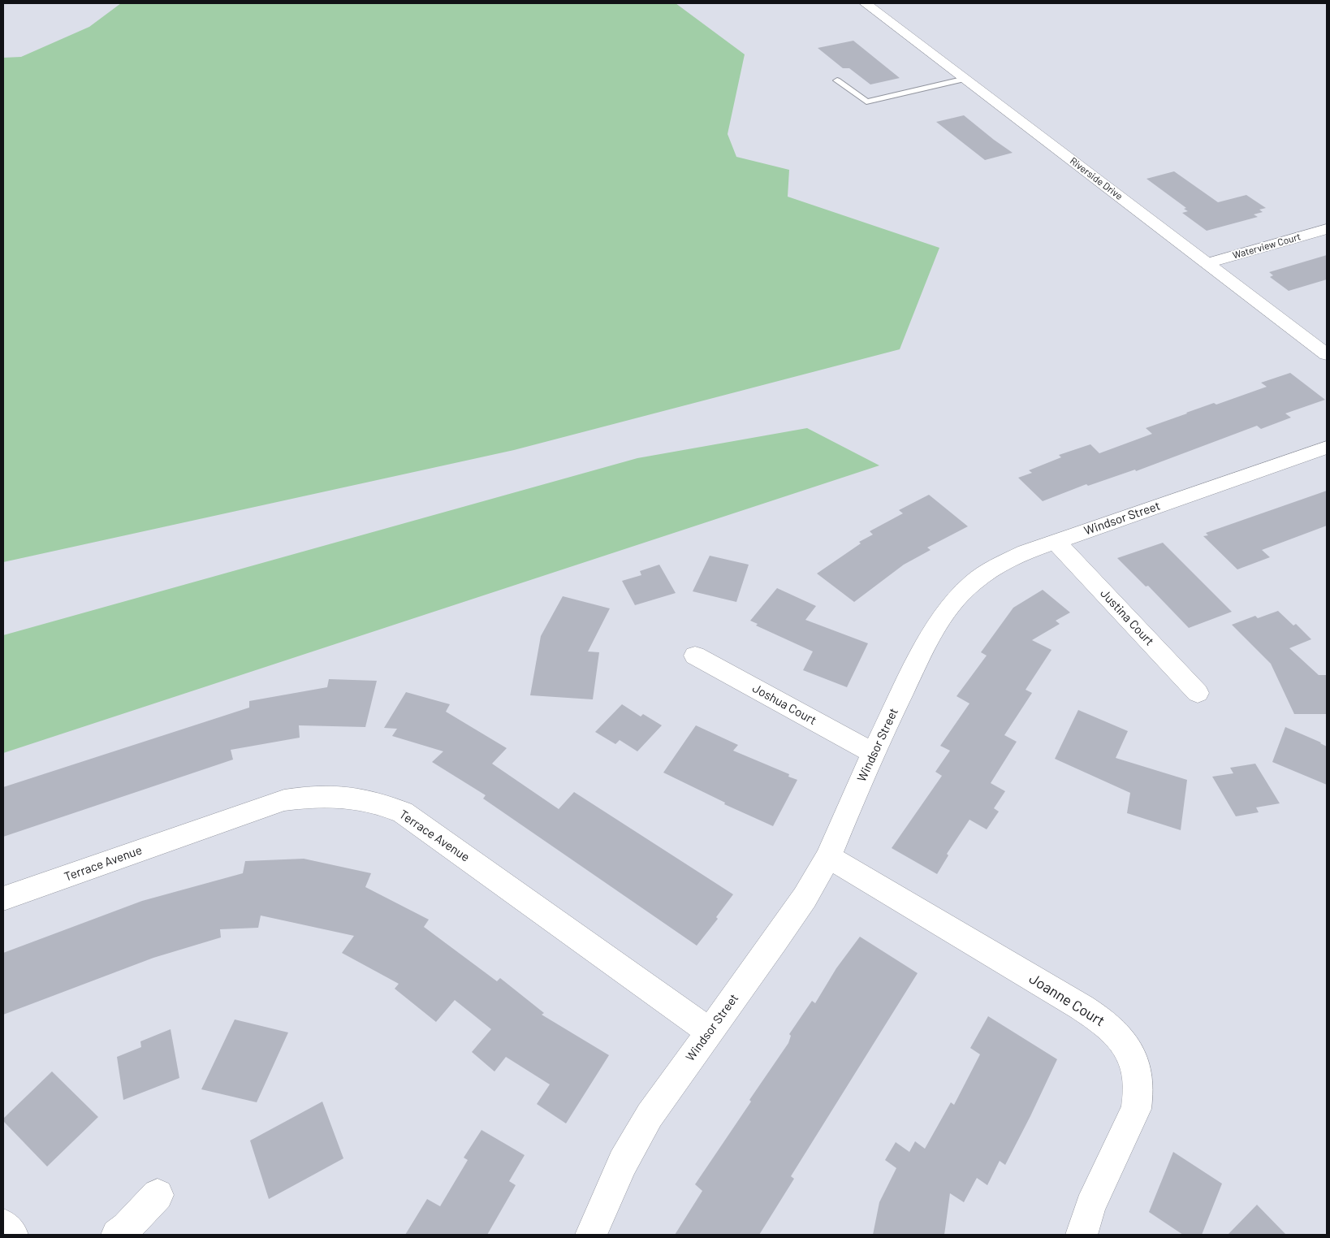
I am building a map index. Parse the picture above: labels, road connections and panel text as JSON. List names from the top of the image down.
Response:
{
  "streets": {
    "street": [
      "Riverside Drive",
      "Waterview Court",
      "Windsor Street",
      "Justina Court",
      "Joshua Court",
      "Terrace Avenue",
      "Joanne Court"
    ]
  },
  "crossings": [
    ["Riverside Drive", "Waterview Court"],
    ["Windsor Street", "Justina Court"],
    ["Windsor Street", "Joshua Court"],
    ["Windsor Street", "Terrace Avenue"],
    ["Windsor Street", "Joanne Court"]
  ]
}
